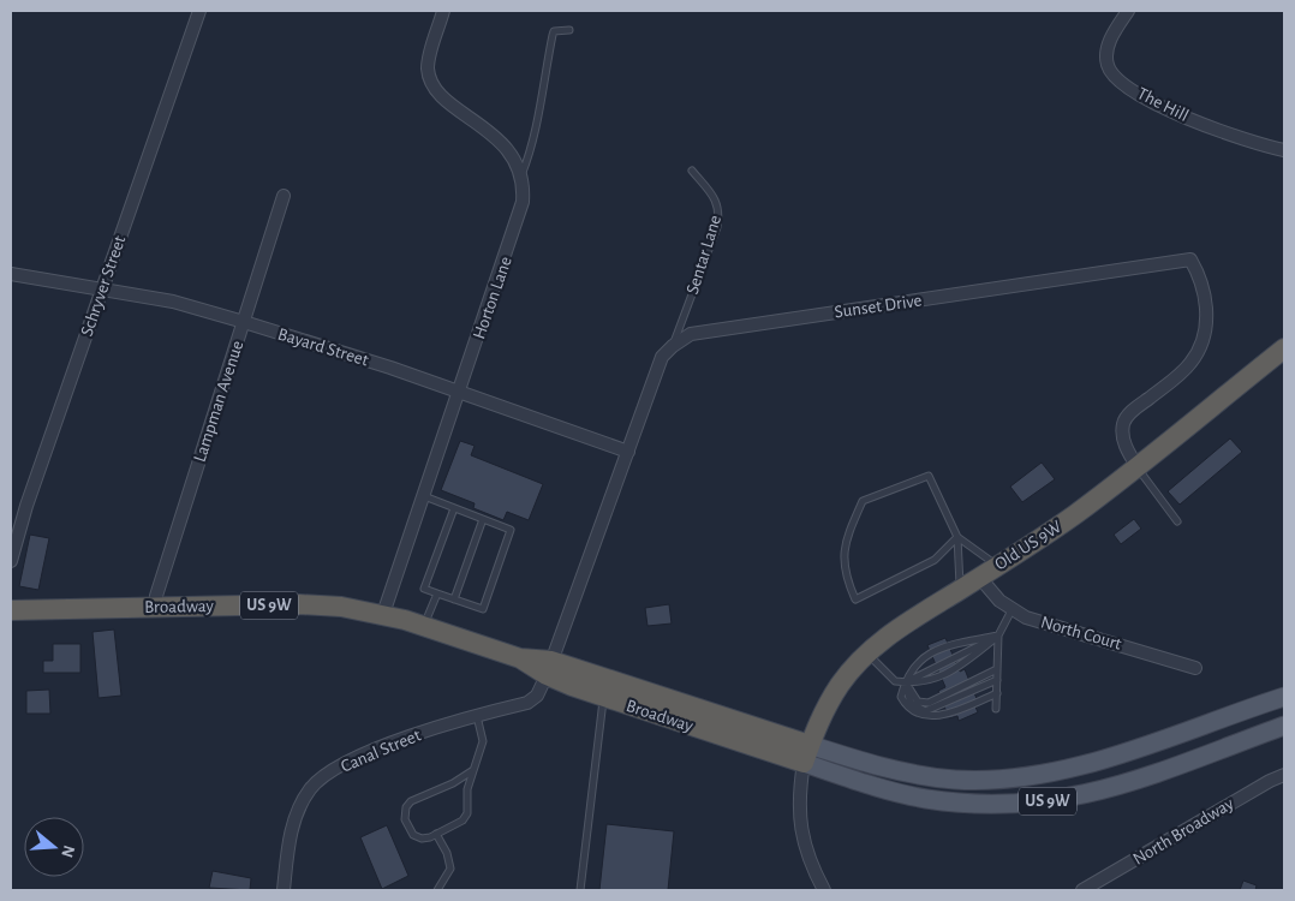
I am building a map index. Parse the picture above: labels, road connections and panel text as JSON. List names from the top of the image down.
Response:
{
  "streets": {
    "highway": ["Old US 9W", "US 9W", "Broadway"],
    "street": [
      "The Hill",
      "Schryver Street",
      "Horton Lane",
      "Sunset Drive",
      "Bayard Street",
      "Lampman Avenue",
      "North Court",
      "Canal Street",
      "North Broadway"
    ],
    "lane": ["Sentar Lane"]
  },
  "crossings": [
    ["Sentar Lane", "Sunset Drive"],
    ["Schryver Street", "Bayard Street"],
    ["Horton Lane", "Bayard Street"],
    ["Horton Lane", "Broadway"],
    ["Sunset Drive", "Old US 9W"],
    ["Bayard Street", "Lampman Avenue"],
    ["Lampman Avenue", "Broadway"],
    ["Old US 9W", "US 9W"],
    ["Old US 9W", "Broadway"],
    ["Old US 9W", "North Court"],
    ["US 9W", "Broadway"],
    ["Broadway", "Canal Street"]
  ],
  "north": "right"
}
